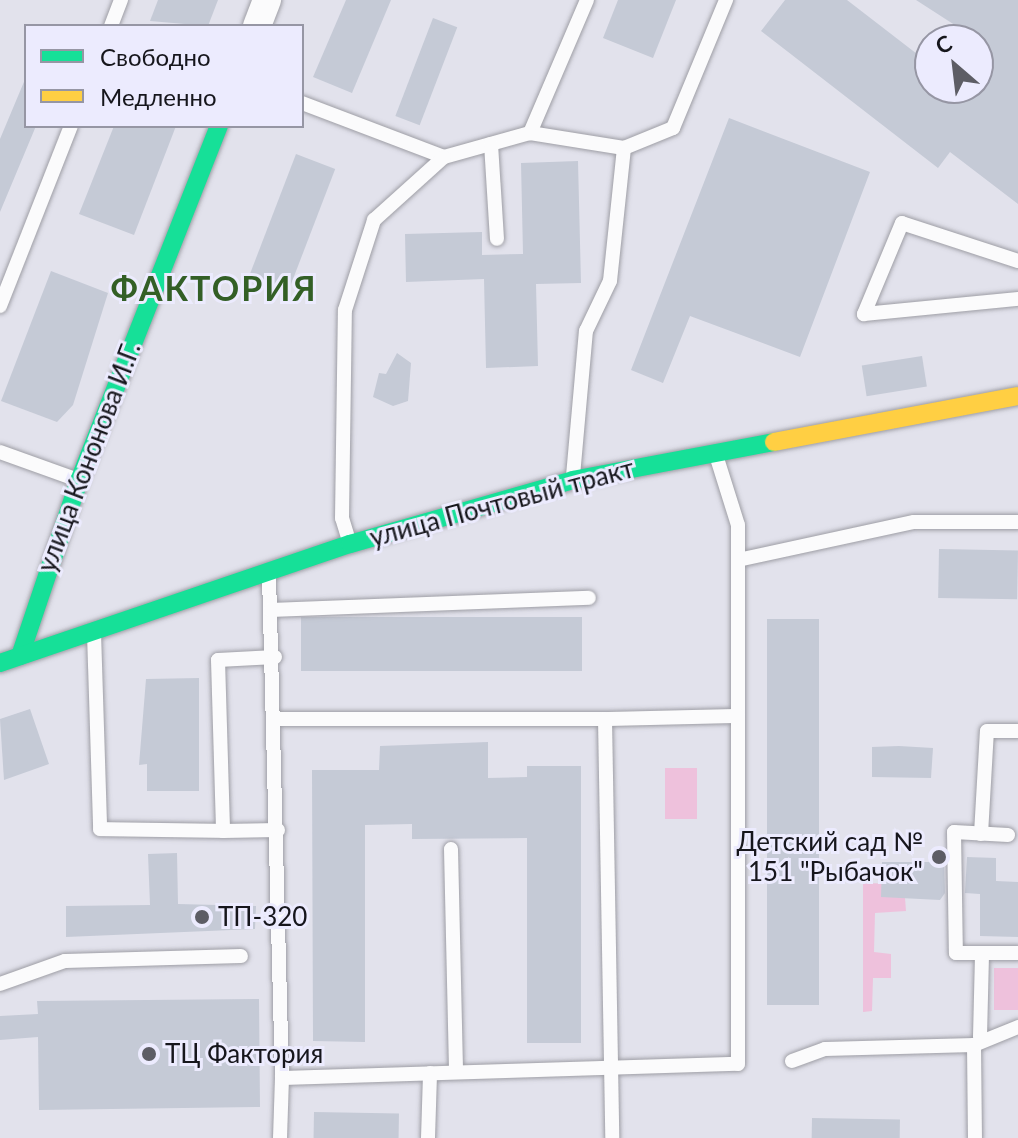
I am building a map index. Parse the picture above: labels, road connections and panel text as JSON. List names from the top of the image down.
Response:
{
  "streets": {
    "street": ["улица Кононова И.Г.", "улица Почтовый тракт"]
  },
  "crossings": [
    ["улица Кононова И.Г.", "улица Почтовый тракт"]
  ],
  "districts": ["ФАКТОРИЯ"],
  "places": ["Детский сад № 151 \"Рыбачок\"", "ТП-320", "ТЦ Фактория"],
  "legend": ["Свободно", "Медленно"],
  "north": "top left"
}
